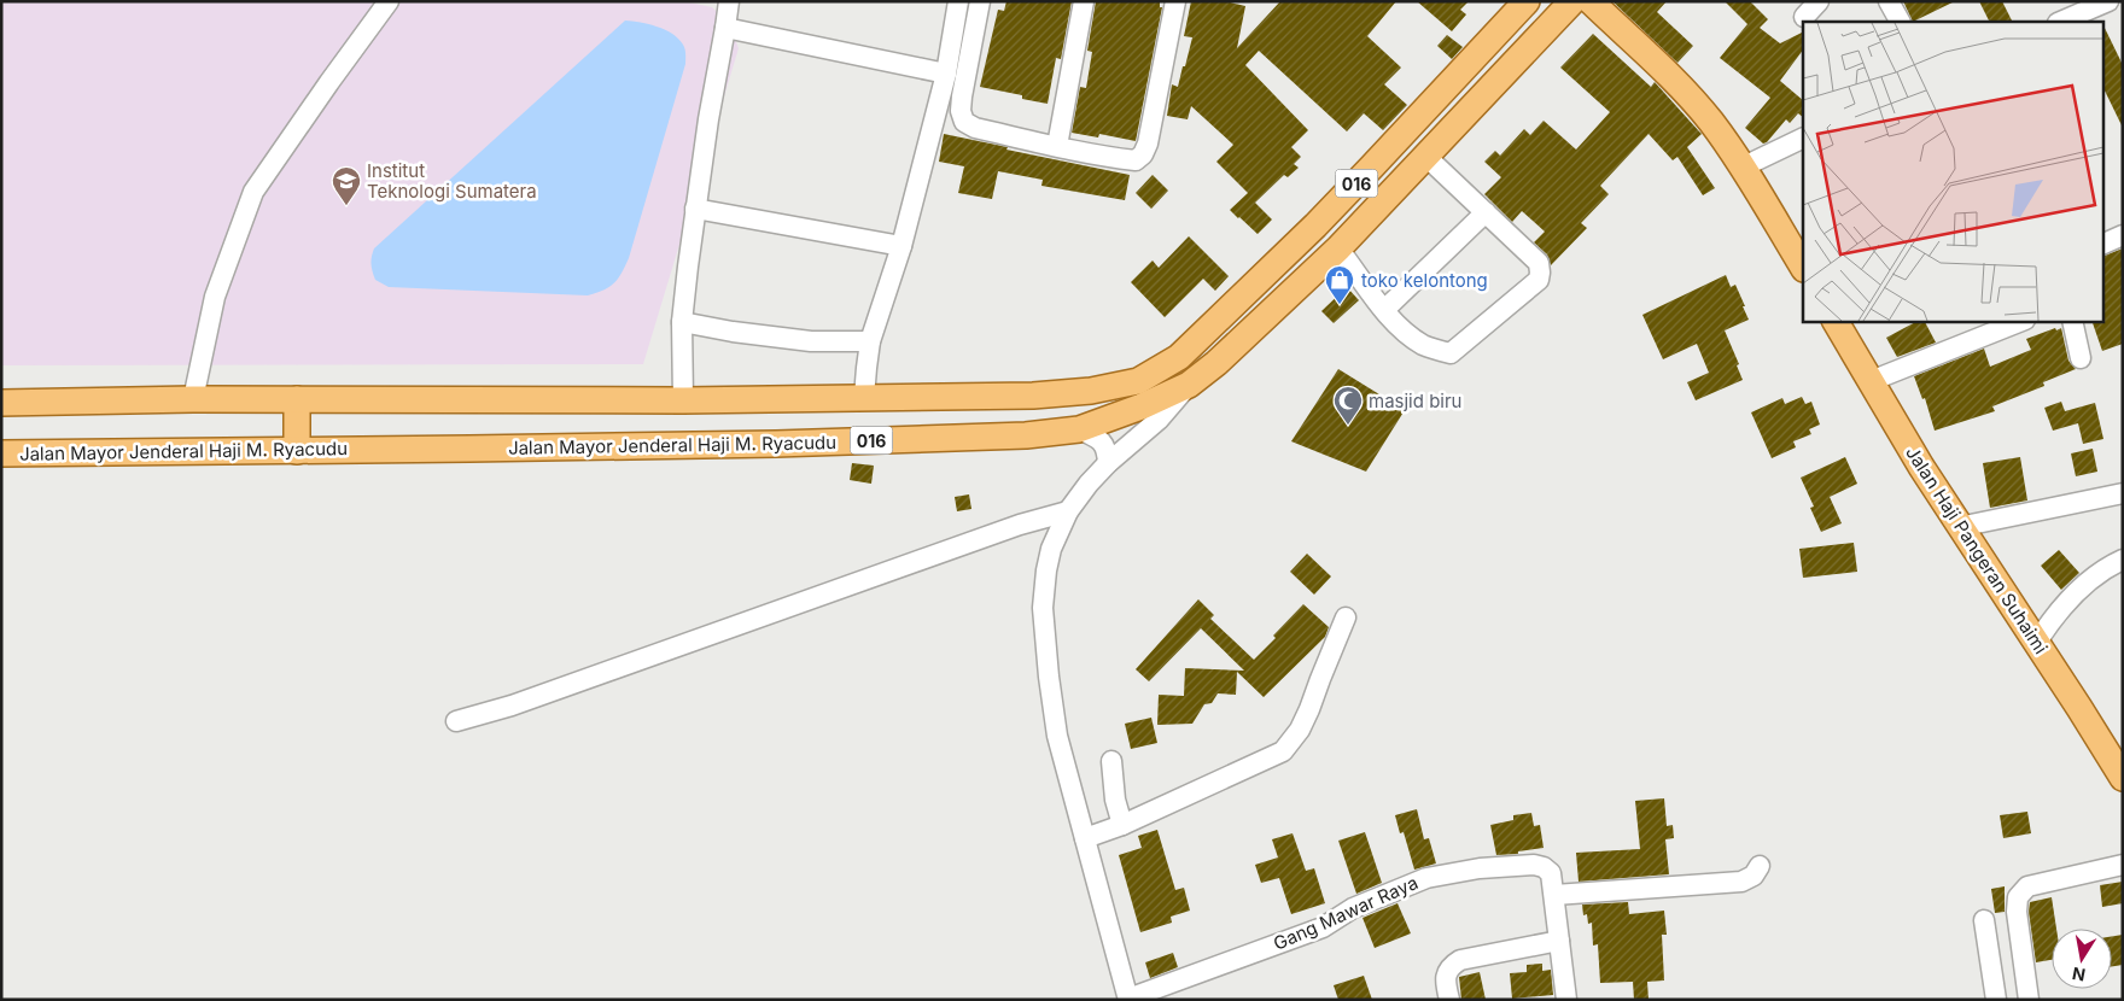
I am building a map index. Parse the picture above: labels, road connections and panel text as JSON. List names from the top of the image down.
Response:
{
  "streets": {
    "main road": ["016", "Jalan Mayor Jenderal Haji M. Ryacudu", "Jalan Haji Pangeran Suhaimi"],
    "street": ["Gang Mawar Raya"]
  },
  "places": {
    "school or university": ["Institut Teknologi Sumatera"],
    "shop": ["toko kelontong"],
    "mosque": ["masjid biru"]
  },
  "north": "bottom"
}
